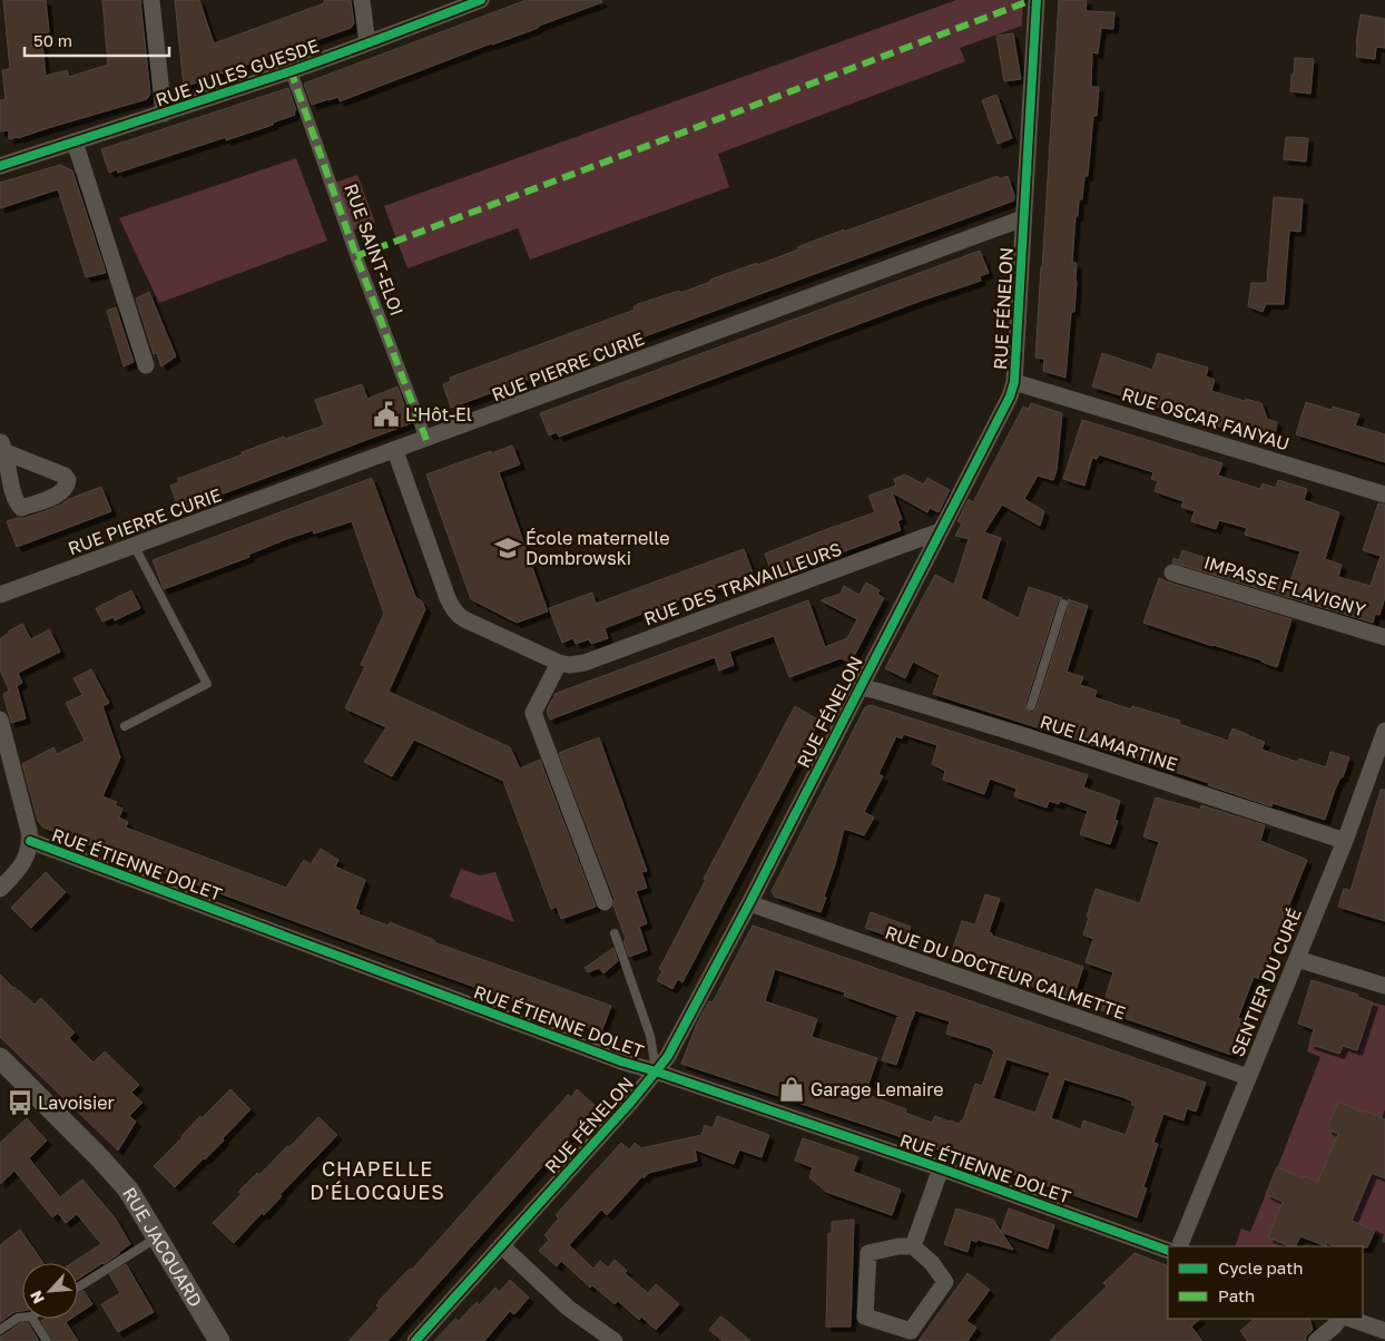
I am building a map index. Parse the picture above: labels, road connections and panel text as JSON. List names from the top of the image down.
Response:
{
  "streets": {
    "street": [
      "RUE JULES GUESDE",
      "RUE SAINT-ELOI",
      "RUE FÉNELON",
      "RUE PIERRE CURIE",
      "RUE OSCAR FANYAU",
      "RUE DES TRAVAILLEURS",
      "IMPASSE FLAVIGNY",
      "RUE LAMARTINE",
      "RUE ÉTIENNE DOLET",
      "RUE DU DOCTEUR CALMETTE",
      "SENTIER DU CURÉ",
      "RUE JACQUARD"
    ]
  },
  "crossings": [
    ["RUE JULES GUESDE", "RUE SAINT-ELOI"],
    ["RUE SAINT-ELOI", "RUE PIERRE CURIE"],
    ["RUE FÉNELON", "RUE PIERRE CURIE"],
    ["RUE FÉNELON", "RUE OSCAR FANYAU"],
    ["RUE FÉNELON", "RUE DES TRAVAILLEURS"],
    ["RUE FÉNELON", "RUE LAMARTINE"],
    ["RUE FÉNELON", "RUE ÉTIENNE DOLET"],
    ["RUE FÉNELON", "RUE DU DOCTEUR CALMETTE"],
    ["RUE LAMARTINE", "SENTIER DU CURÉ"],
    ["RUE DU DOCTEUR CALMETTE", "SENTIER DU CURÉ"]
  ],
  "districts": ["CHAPELLE D'ÉLOCQUES"],
  "places": {
    "public building": ["L'Hôt-El"],
    "school or university": ["École maternelle Dombrowski"],
    "shop": ["Garage Lemaire"],
    "bus stop": ["Lavoisier"]
  },
  "legend": ["Cycle path", "Path"],
  "scale_bar": "50 m",
  "north": "bottom left"
}
